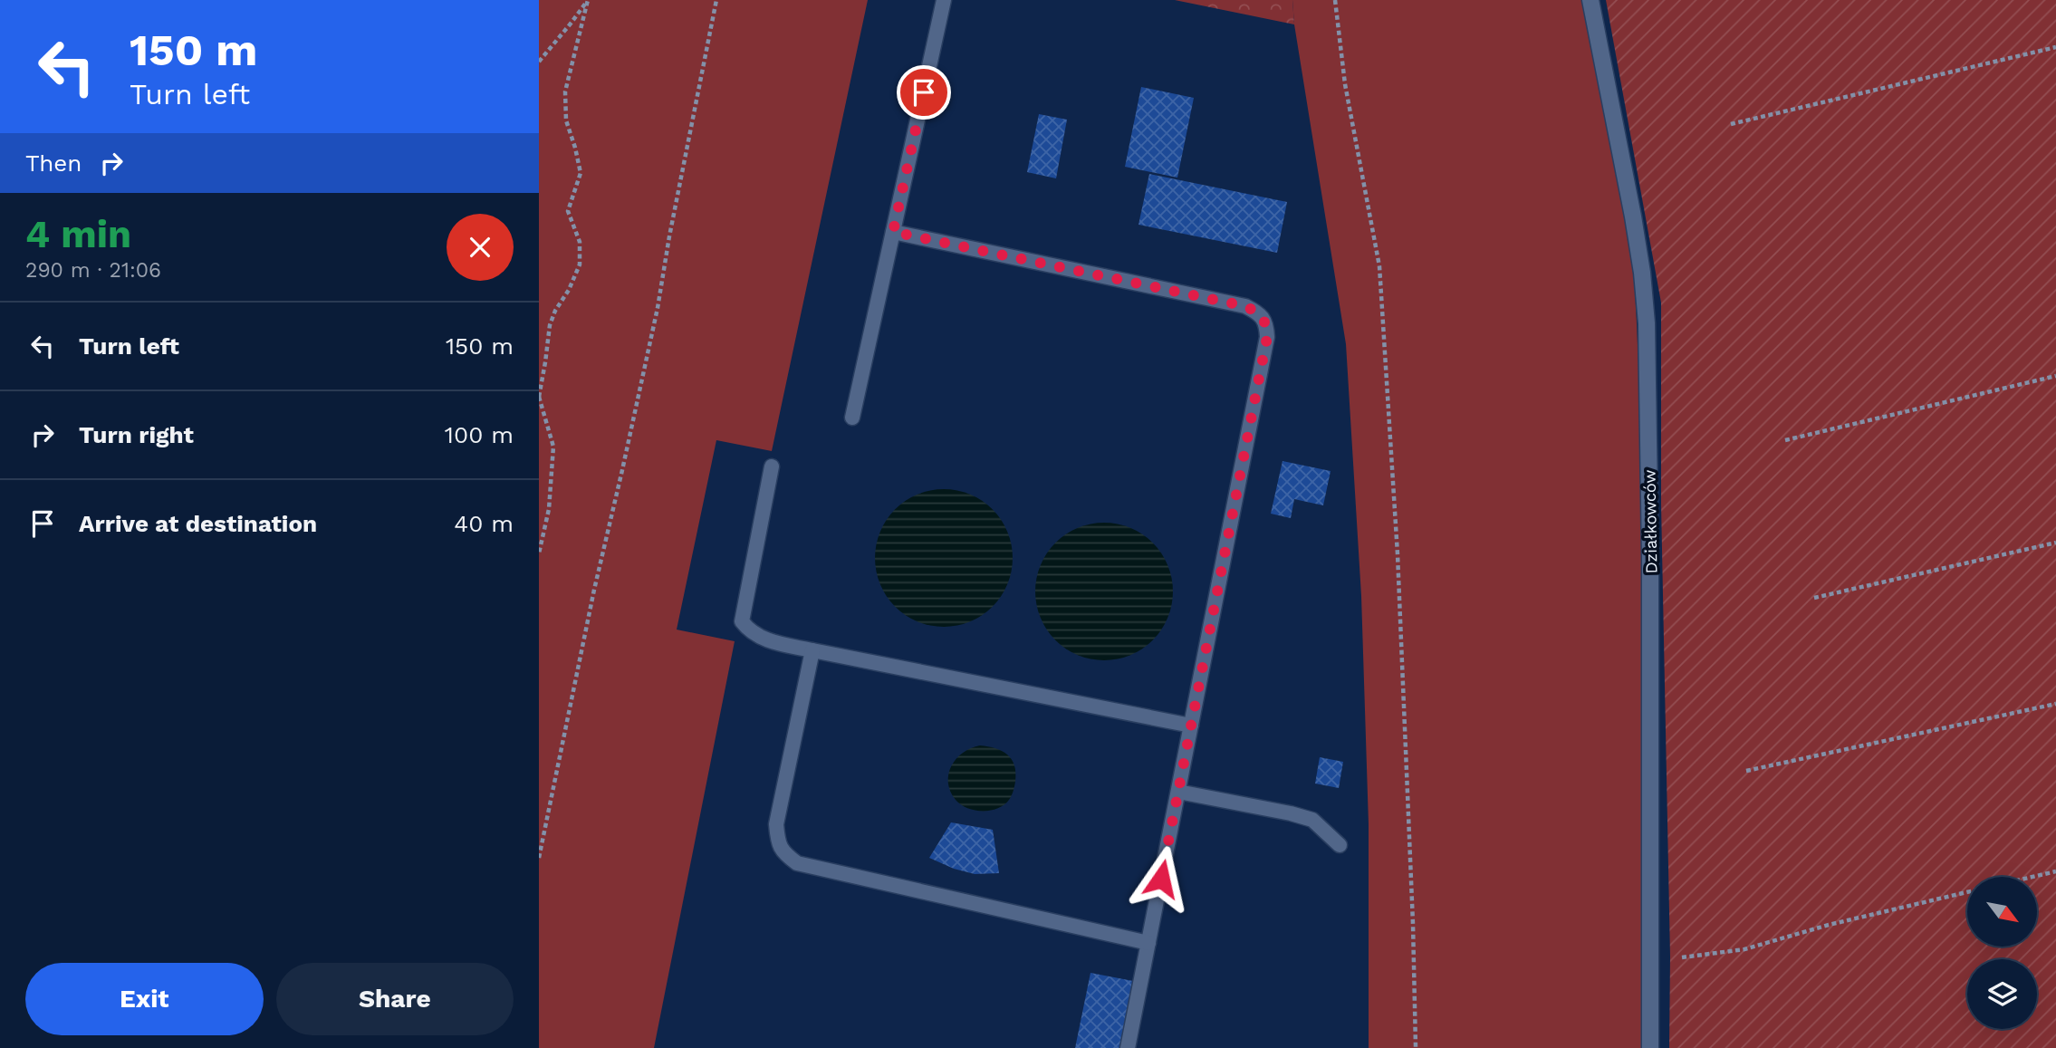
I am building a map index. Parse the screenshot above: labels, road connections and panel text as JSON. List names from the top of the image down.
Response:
{
  "streets": {
    "street": ["Działkowców"]
  },
  "north": "bottom right",
  "page": {
    "turn": ["150 m", "Turn left"],
    "then": "Then",
    "heading": ["4 min", "290 m · 21:06"],
    "list": [
      {
        "name": "Turn left",
        "value": "150 m"
      },
      {
        "name": "Turn right",
        "value": "100 m"
      },
      {
        "name": "Arrive at destination",
        "value": "40 m"
      }
    ],
    "buttons": ["Exit", "Share"]
  }
}
